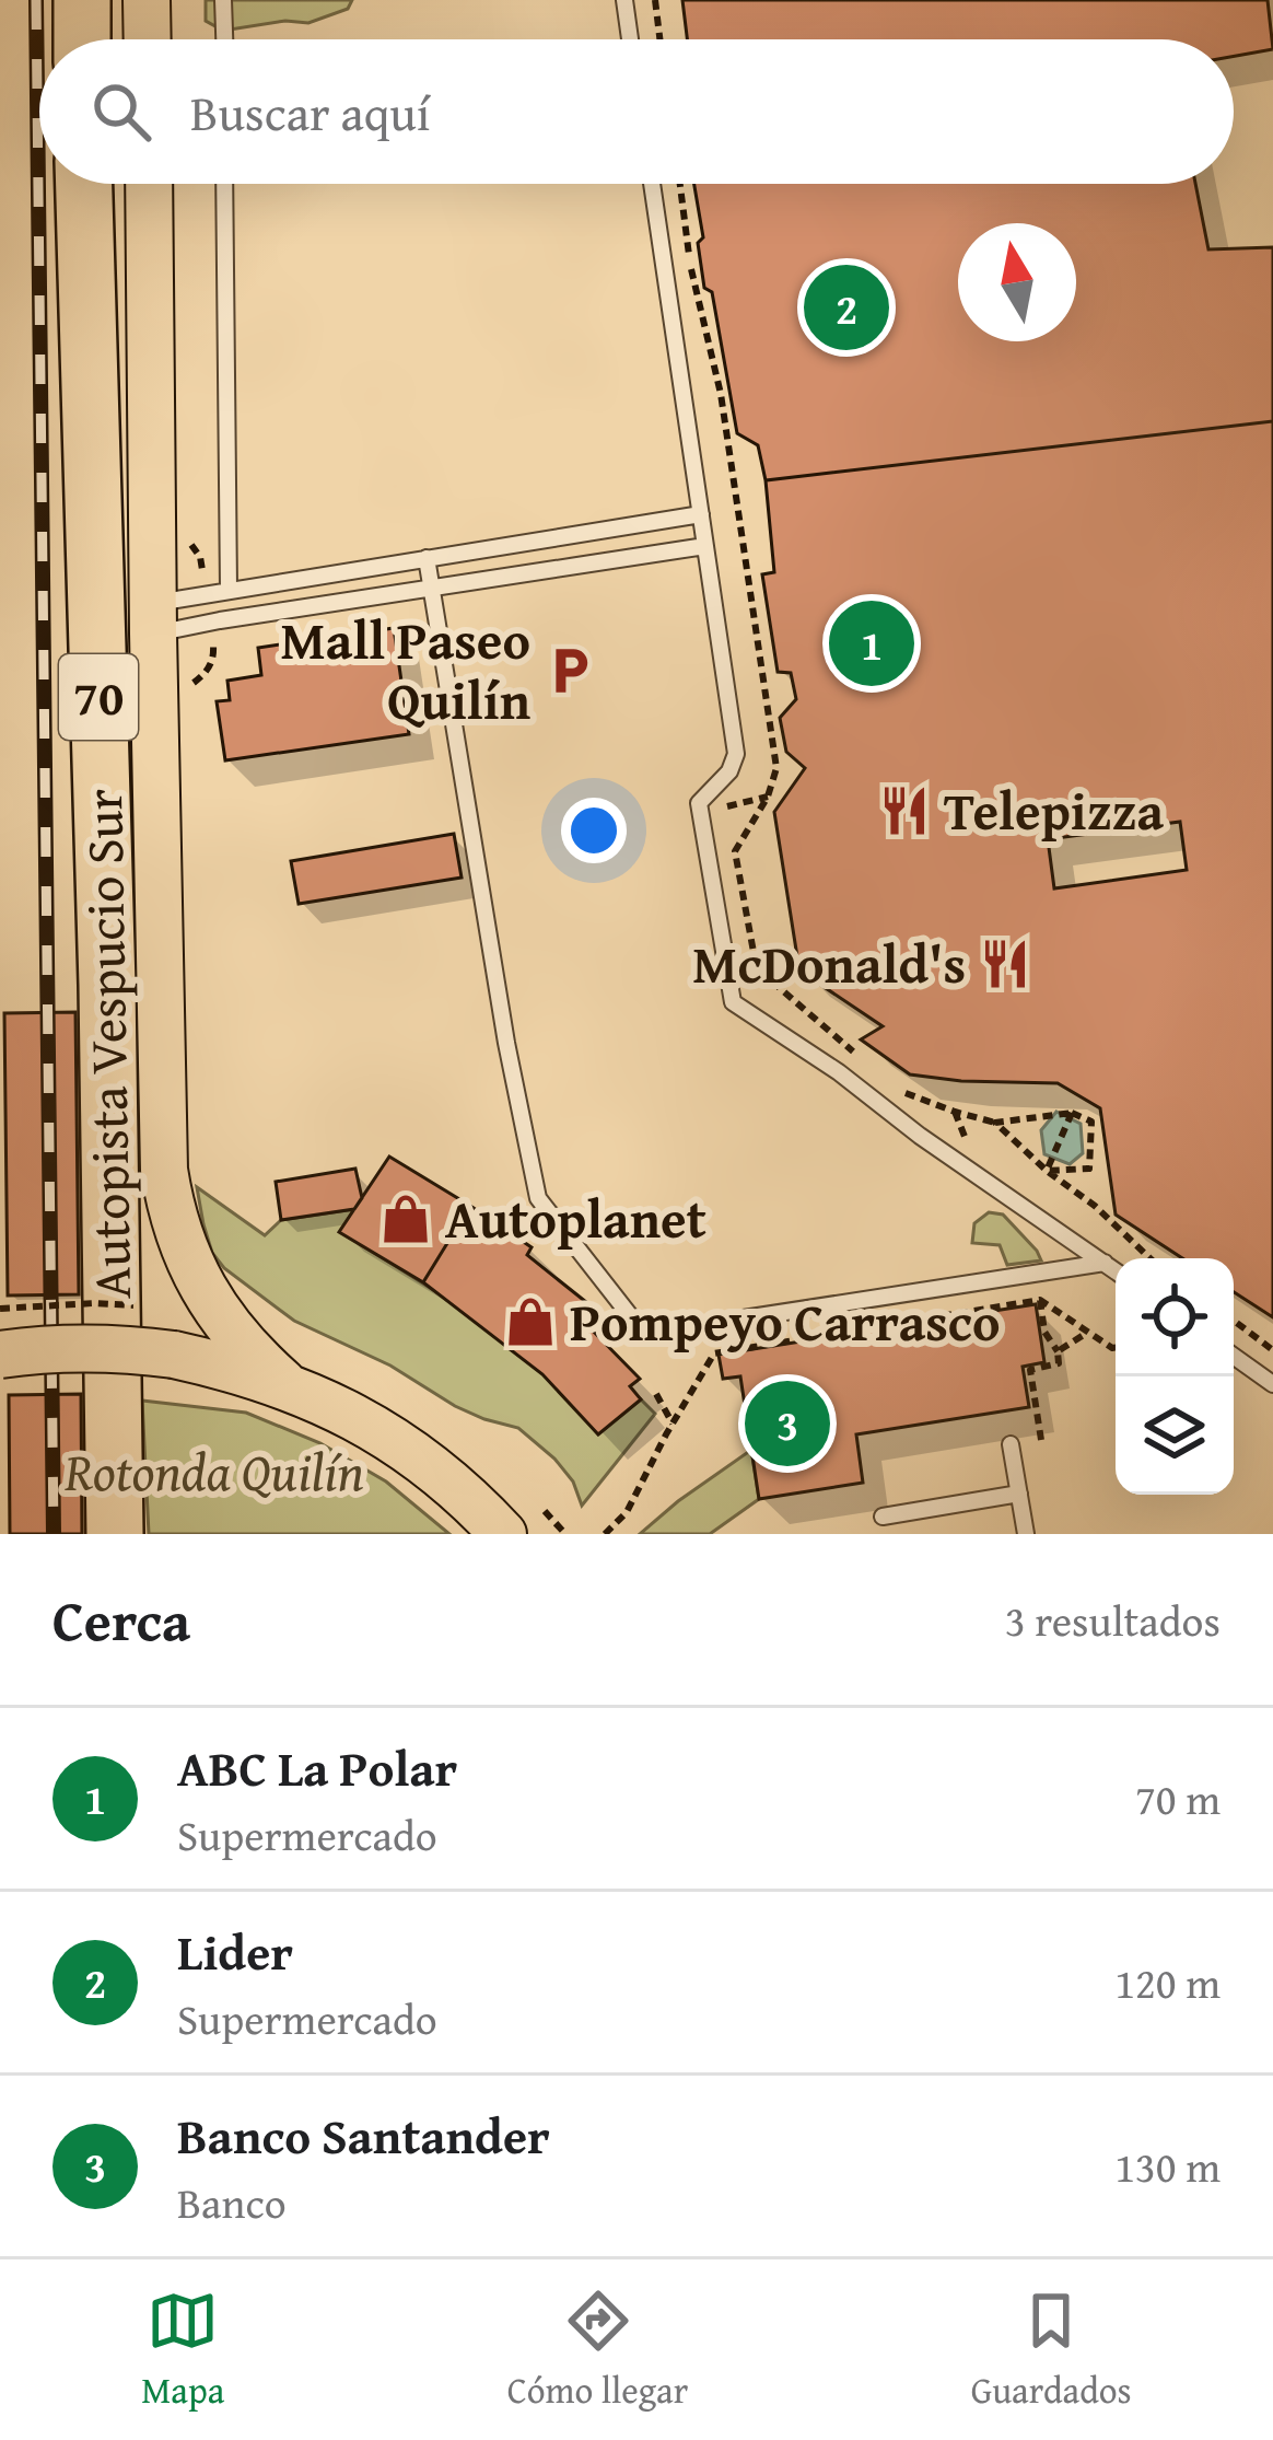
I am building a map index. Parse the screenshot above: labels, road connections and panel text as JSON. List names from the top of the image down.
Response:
{
  "streets": {
    "highway": ["70", "Autopista Vespucio Sur"]
  },
  "parks": ["Rotonda Quilín"],
  "places": {
    "parking": ["Mall Paseo Quilín"],
    "restaurant": ["Telepizza", "McDonald's"],
    "shop": ["Autoplanet", "Pompeyo Carrasco"]
  },
  "north": "top",
  "page": {
    "search": "Buscar aquí",
    "pins": ["2", "1", "3"],
    "heading": ["Cerca", "3 resultados"],
    "list": [
      {
        "mark": "1",
        "name": "ABC La Polar",
        "note": "Supermercado",
        "value": "70 m"
      },
      {
        "mark": "2",
        "name": "Lider",
        "note": "Supermercado",
        "value": "120 m"
      },
      {
        "mark": "3",
        "name": "Banco Santander",
        "note": "Banco",
        "value": "130 m"
      }
    ],
    "nav": ["Mapa", "Cómo llegar", "Guardados"]
  }
}
